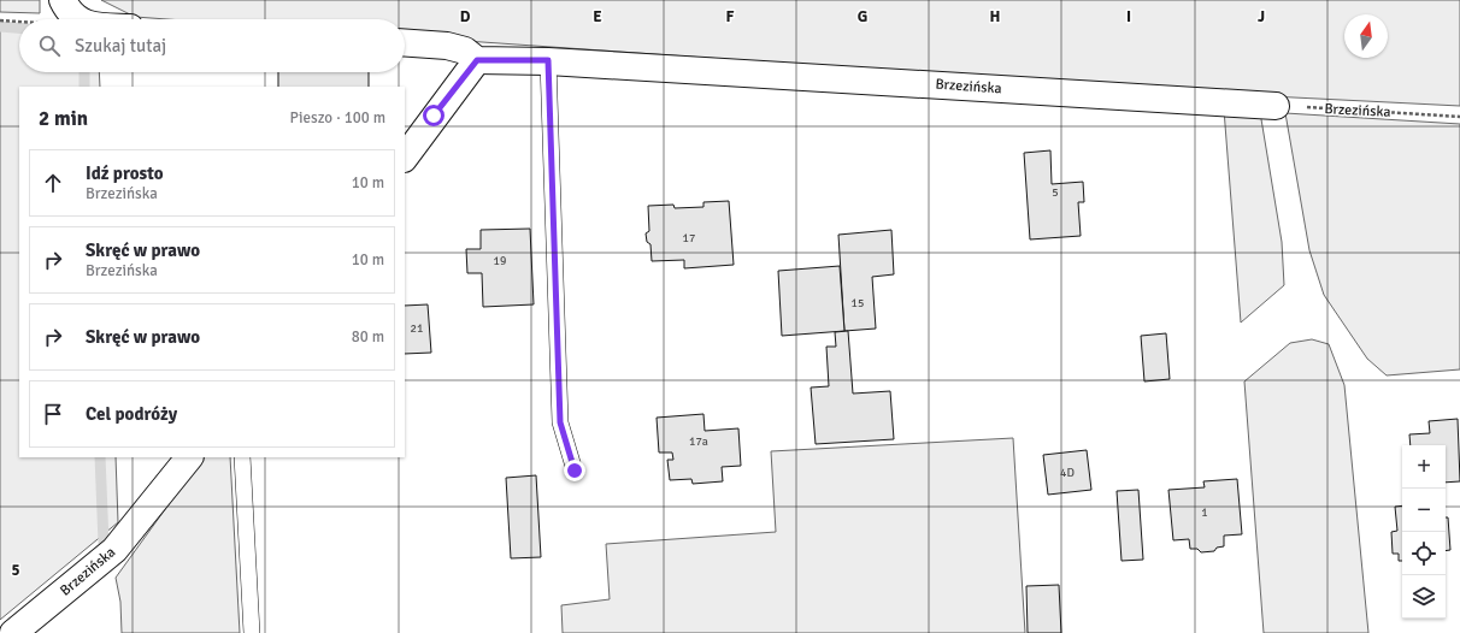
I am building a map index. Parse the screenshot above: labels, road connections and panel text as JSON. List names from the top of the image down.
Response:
{
  "streets": {
    "street": ["Brzezińska"]
  },
  "house_numbers": [
    "5",
    "17",
    "19",
    "15",
    "21",
    "17a",
    "4D",
    "1"
  ],
  "north": "top",
  "page": {
    "search": "Szukaj tutaj",
    "heading": ["2 min", "Pieszo · 100 m"],
    "list": [
      ["Idź prosto", "Brzezińska", "10 m"],
      ["Skręć w prawo", "Brzezińska", "10 m"],
      ["Skręć w prawo", "80 m"],
      "Cel podróży"
    ],
    "map_buttons": ["+", "−"]
  },
  "grid": {
    "columns": [
      "D",
      "E",
      "F",
      "G",
      "H",
      "I",
      "J"
    ],
    "rows": ["5"]
  }
}
